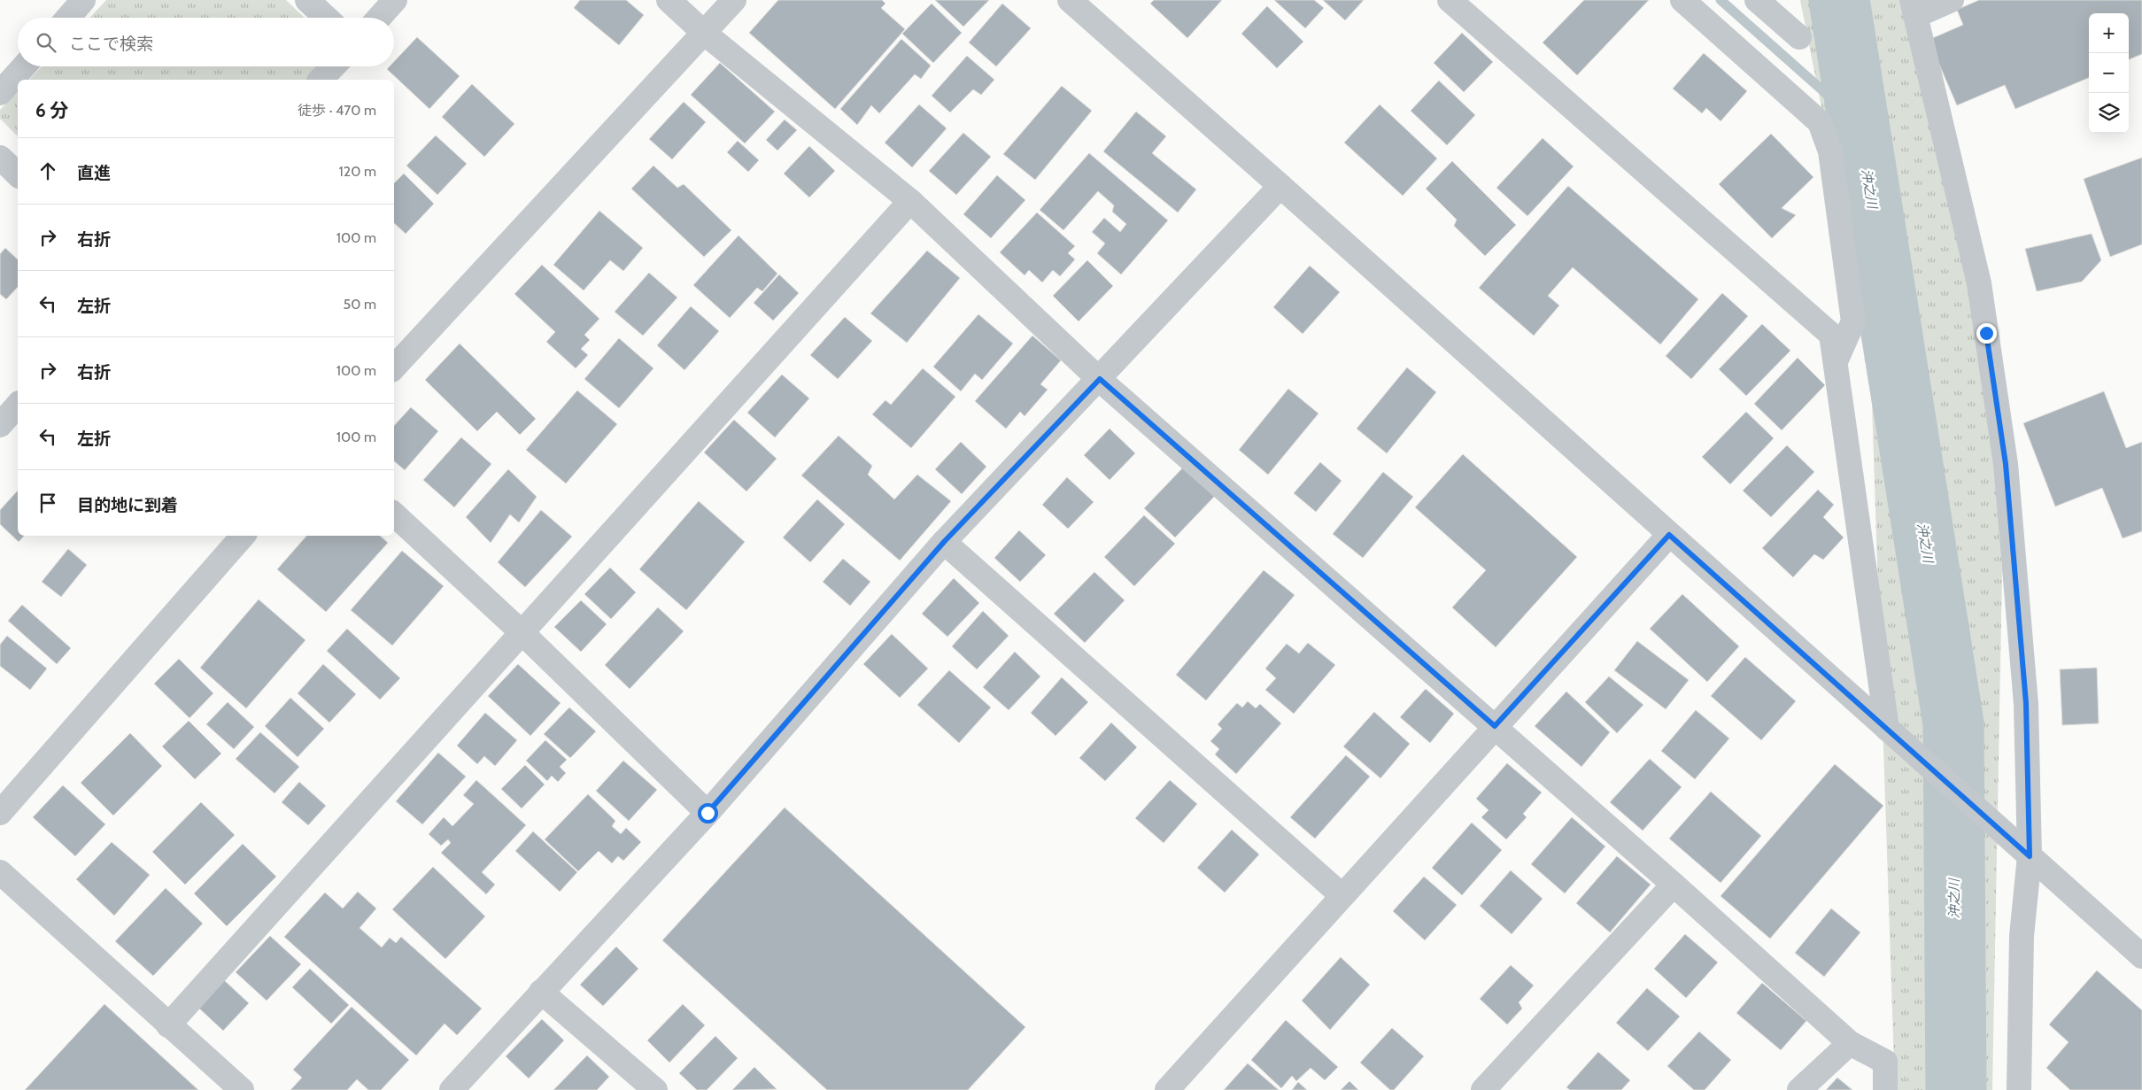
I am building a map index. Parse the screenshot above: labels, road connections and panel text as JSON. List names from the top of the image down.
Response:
{
  "water": ["沖之川"],
  "page": {
    "map_buttons": ["+", "−"],
    "search": "ここで検索",
    "heading": ["6 分", "徒歩 · 470 m"],
    "list": [
      ["直進", "120 m"],
      ["右折", "100 m"],
      ["左折", "50 m"],
      ["右折", "100 m"],
      ["左折", "100 m"],
      "目的地に到着"
    ]
  }
}
